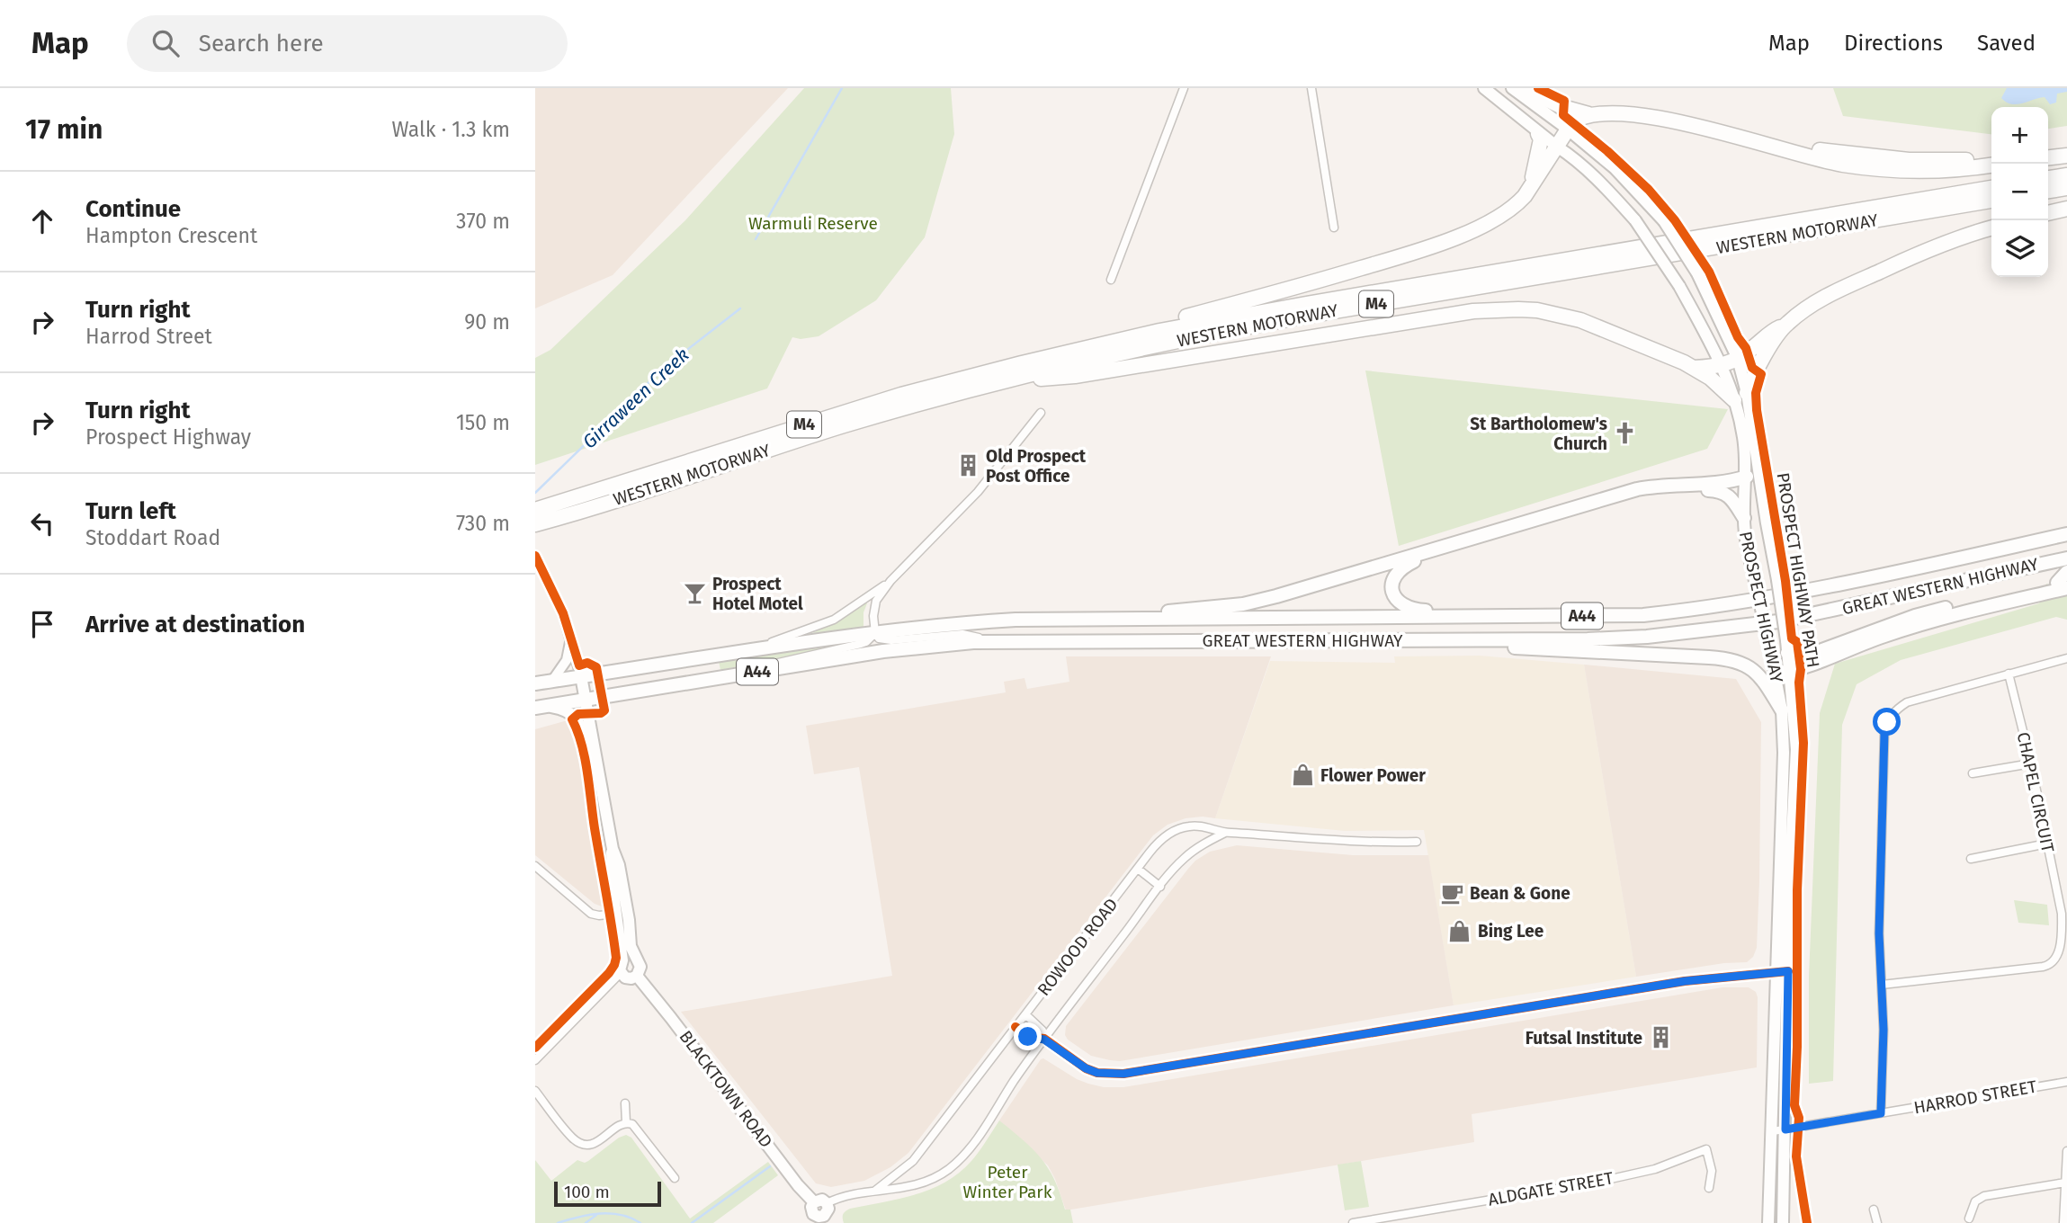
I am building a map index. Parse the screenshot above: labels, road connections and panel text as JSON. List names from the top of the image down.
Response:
{
  "streets": {
    "highway": [
      "WESTERN MOTORWAY",
      "M4",
      "GREAT WESTERN HIGHWAY",
      "A44"
    ],
    "main road": ["PROSPECT HIGHWAY", "BLACKTOWN ROAD"],
    "street": [
      "CHAPEL CIRCUIT",
      "ROWOOD ROAD",
      "HARROD STREET",
      "ALDGATE STREET"
    ],
    "cycle path": ["PROSPECT HIGHWAY PATH"]
  },
  "crossings": [
    ["PROSPECT HIGHWAY", "HARROD STREET"],
    ["ROWOOD ROAD", "BLACKTOWN ROAD"]
  ],
  "water": ["Girraween Creek"],
  "parks": ["Warmuli Reserve", "Peter Winter Park"],
  "places": {
    "church": ["St Bartholomew's Church"],
    "building": ["Old Prospect Post Office", "Futsal Institute"],
    "bar": ["Prospect Hotel Motel"],
    "shop": ["Flower Power", "Bing Lee"],
    "cafe": ["Bean & Gone"]
  },
  "scale_bar": "100 m",
  "page": {
    "header": "Map",
    "search": "Search here",
    "nav": ["Map", "Directions", "Saved"],
    "heading": ["17 min", "Walk · 1.3 km"],
    "map_buttons": ["+", "−"],
    "list": [
      ["Continue", "Hampton Crescent", "370 m"],
      ["Turn right", "Harrod Street", "90 m"],
      ["Turn right", "Prospect Highway", "150 m"],
      ["Turn left", "Stoddart Road", "730 m"],
      "Arrive at destination"
    ],
    "scale": "100 m"
  }
}
